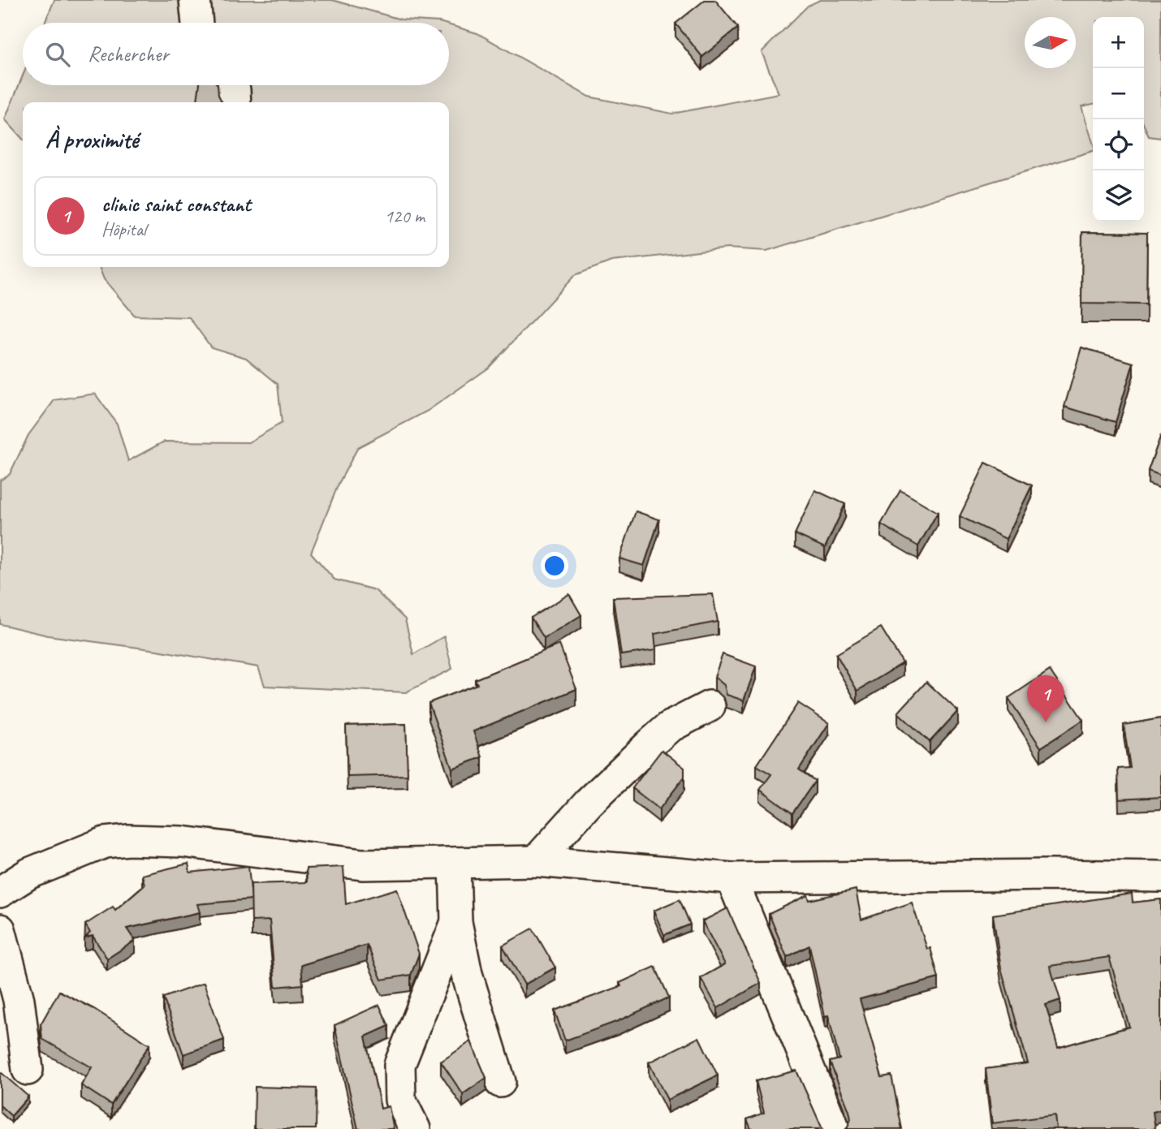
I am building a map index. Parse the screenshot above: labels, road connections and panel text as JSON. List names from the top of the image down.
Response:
{
  "north": "right",
  "page": {
    "map_buttons": ["+", "−"],
    "search": "Rechercher",
    "heading": "À proximité",
    "list": [
      {
        "mark": "1",
        "name": "clinic saint constant",
        "note": "Hôpital",
        "value": "120 m"
      }
    ],
    "pins": "1"
  }
}
